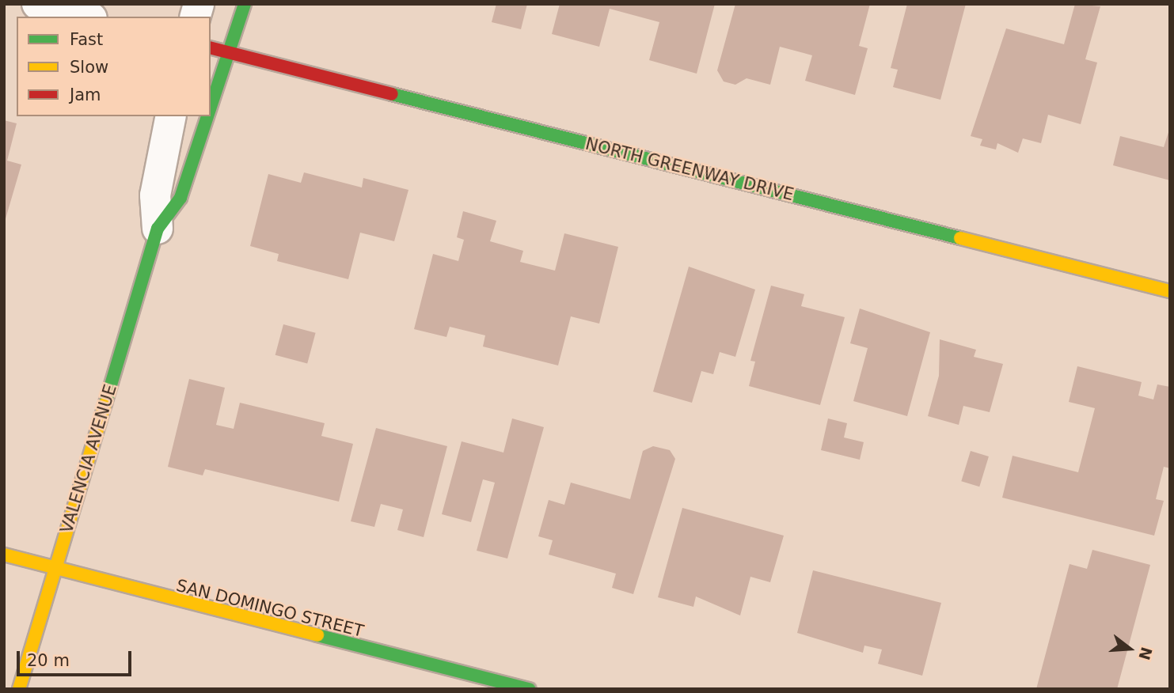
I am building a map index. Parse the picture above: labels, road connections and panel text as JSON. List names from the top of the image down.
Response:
{
  "streets": {
    "street": ["NORTH GREENWAY DRIVE", "VALENCIA AVENUE", "SAN DOMINGO STREET"]
  },
  "crossings": [
    ["NORTH GREENWAY DRIVE", "VALENCIA AVENUE"],
    ["VALENCIA AVENUE", "SAN DOMINGO STREET"]
  ],
  "legend": ["Fast", "Slow", "Jam"],
  "scale_bar": "20 m",
  "north": "right"
}
